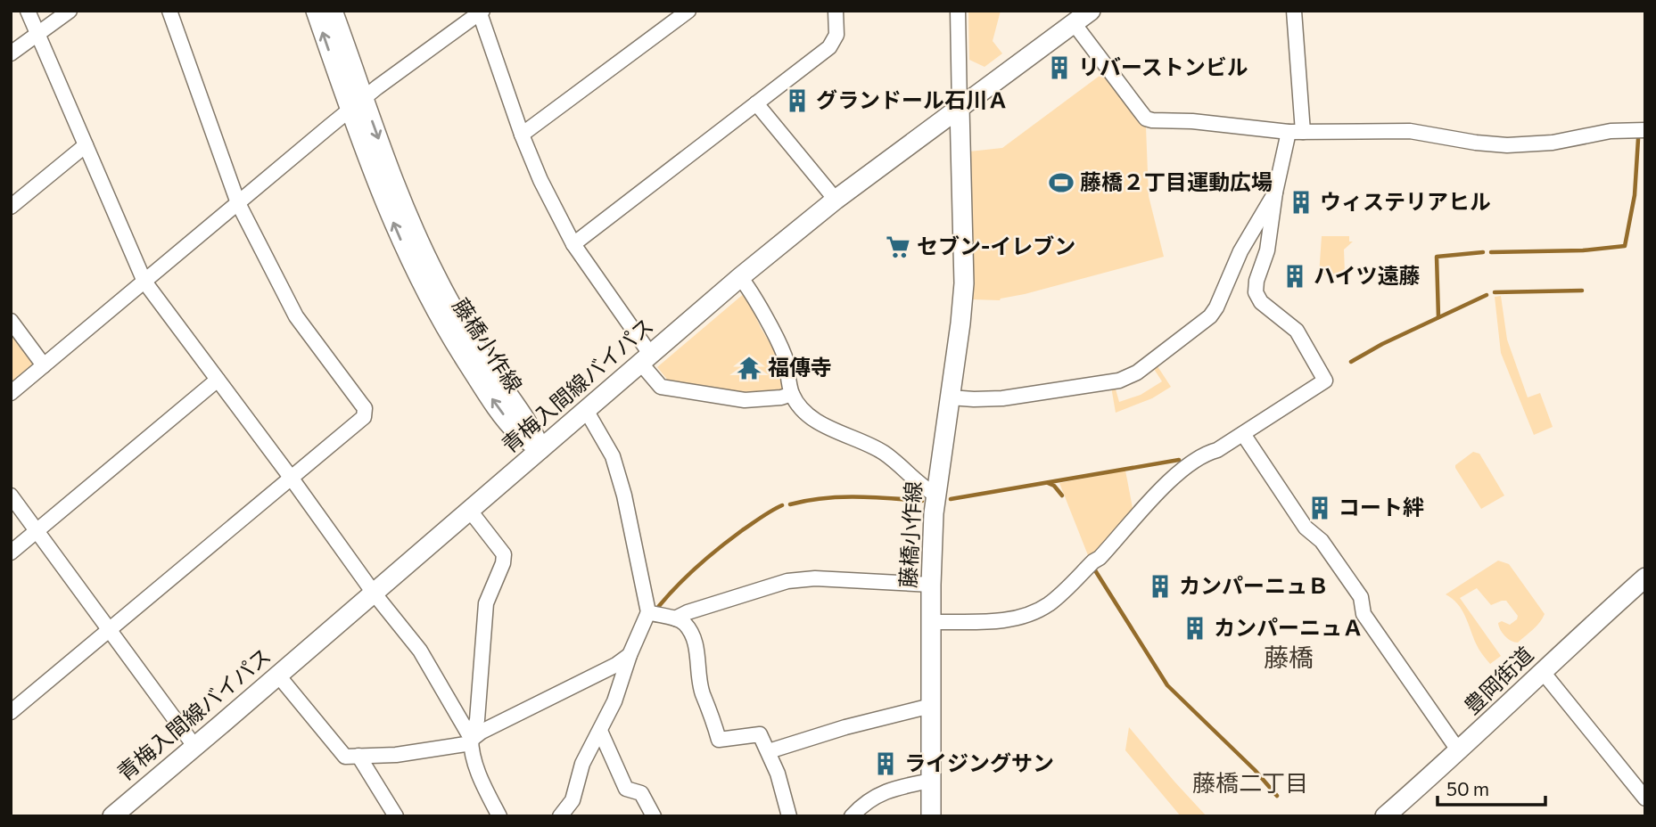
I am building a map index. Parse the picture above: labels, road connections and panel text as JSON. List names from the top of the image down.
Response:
{
  "streets": {
    "main road": ["藤橋小作線", "青梅入間線バイパス", "豊岡街道"]
  },
  "crossings": [
    ["藤橋小作線", "青梅入間線バイパス"]
  ],
  "districts": ["藤橋", "藤橋二丁目"],
  "places": {
    "building": [
      "リバーストンビル",
      "グランドール石川Ａ",
      "ウィステリアヒル",
      "ハイツ遠藤",
      "コート絆",
      "カンパーニュＢ",
      "カンパーニュＡ",
      "ライジングサン"
    ],
    "sports": ["藤橋２丁目運動広場"],
    "supermarket": ["セブン-イレブン"],
    "temple": ["福傳寺"]
  },
  "scale_bar": "50 m"
}
